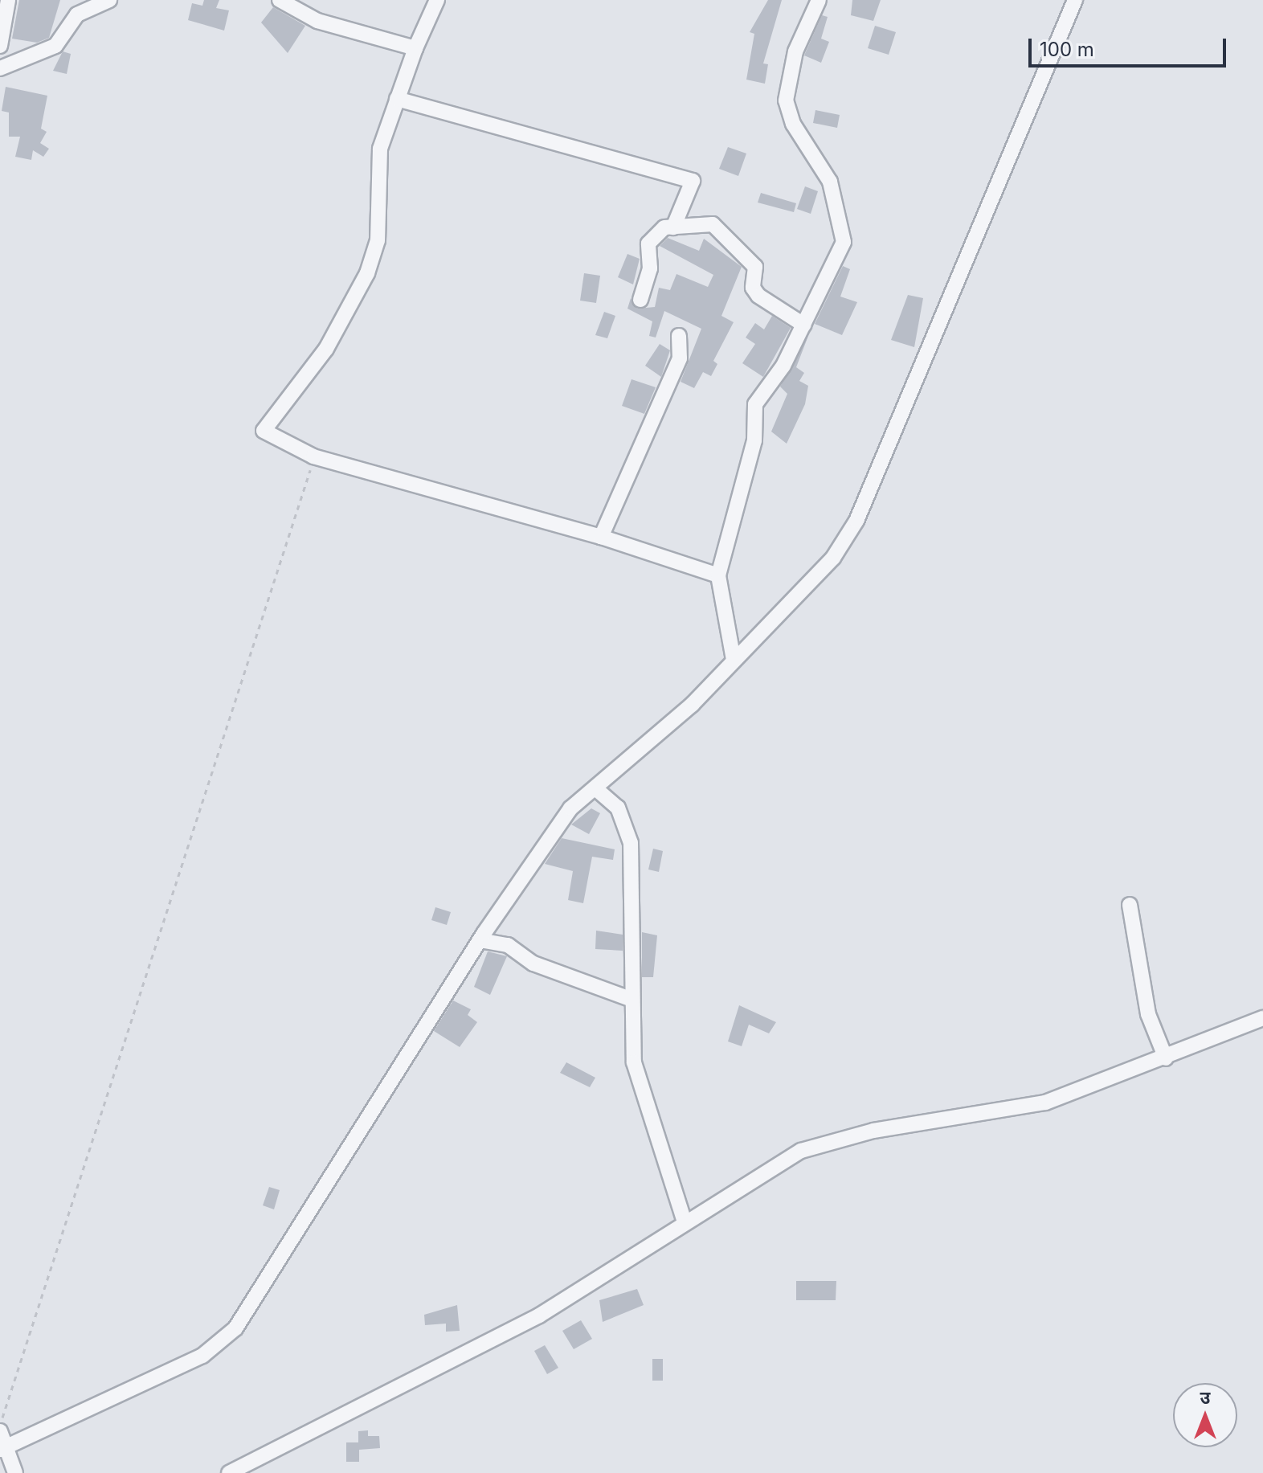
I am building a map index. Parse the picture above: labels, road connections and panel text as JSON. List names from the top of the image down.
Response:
{
  "scale_bar": "100 m",
  "north": "top"
}
